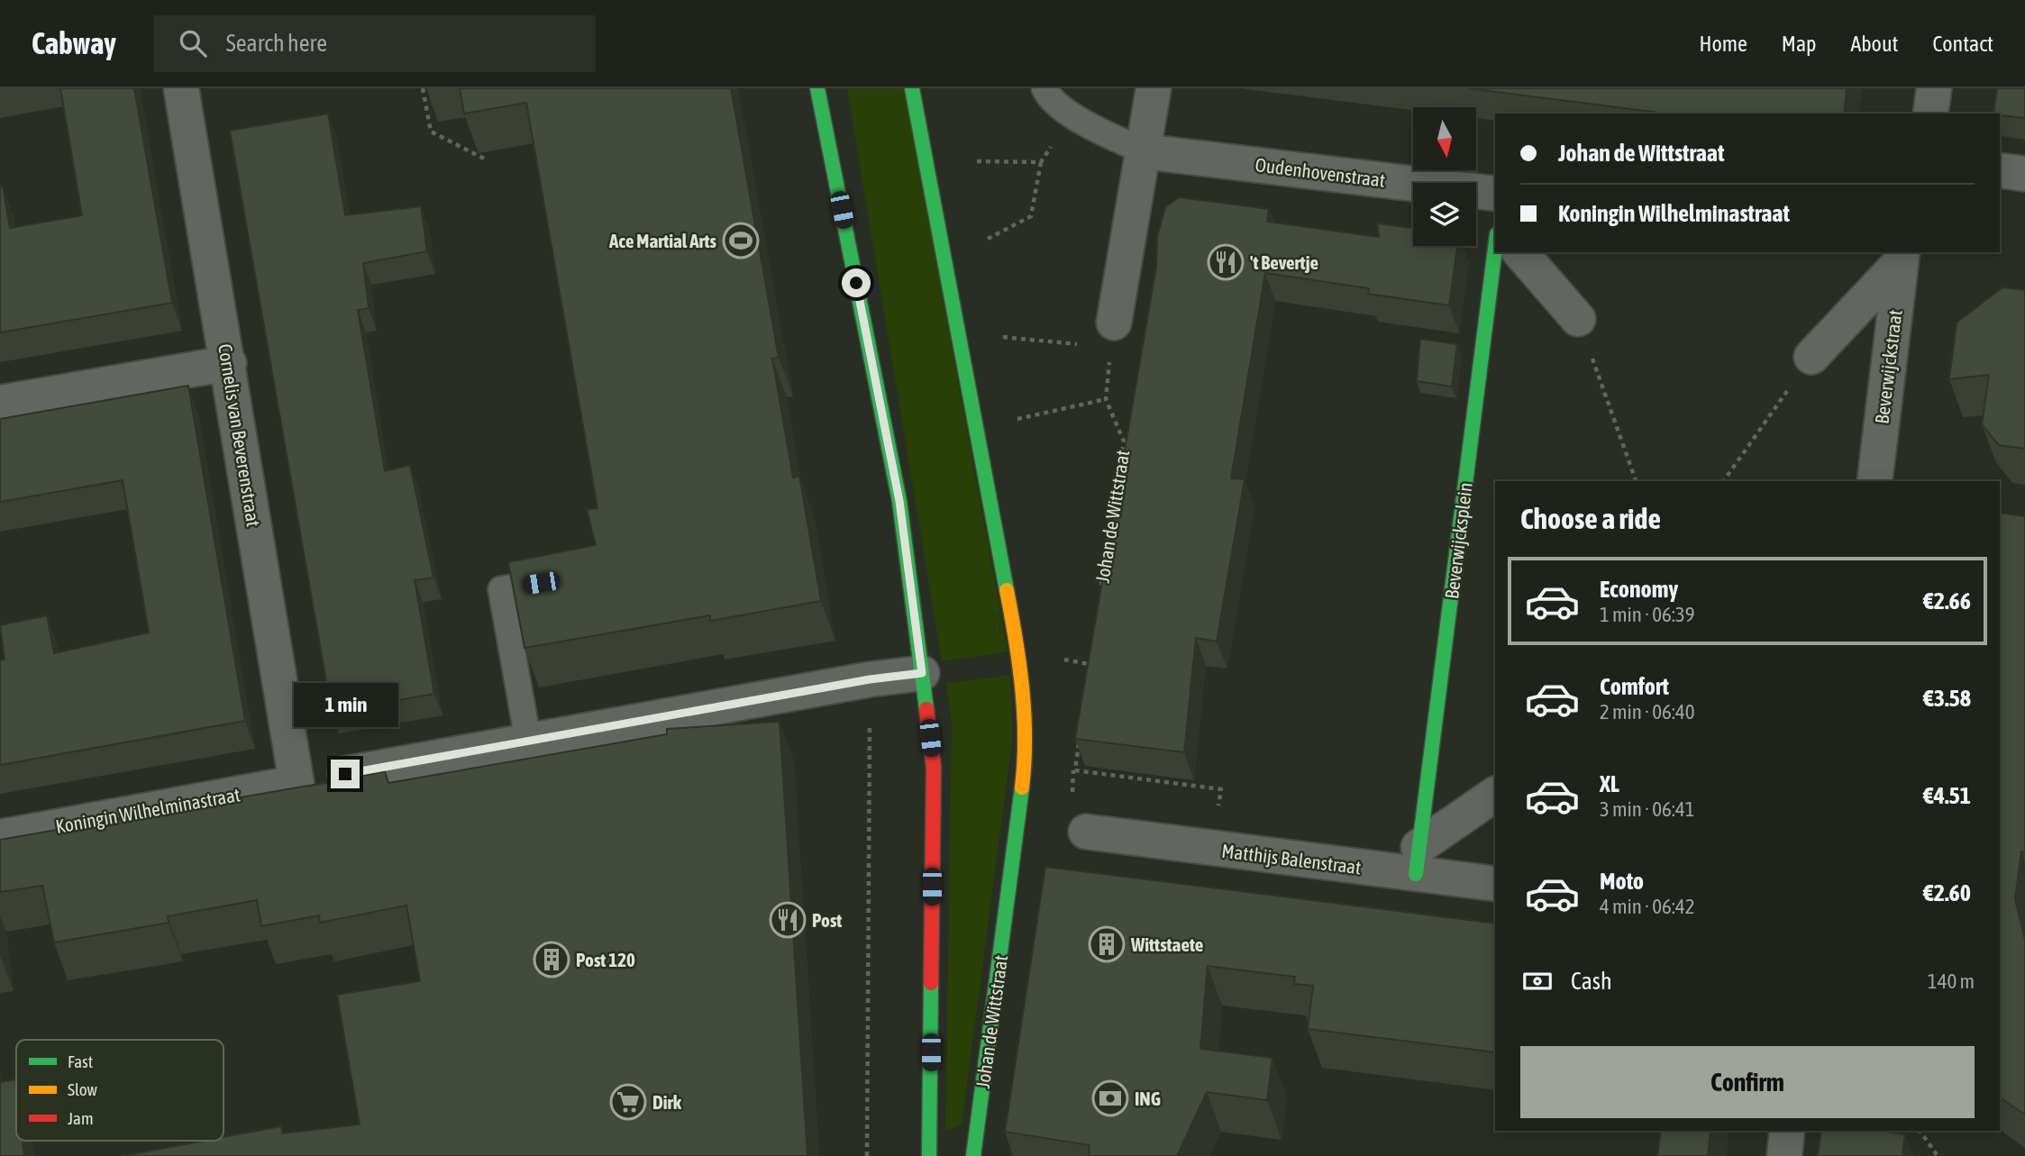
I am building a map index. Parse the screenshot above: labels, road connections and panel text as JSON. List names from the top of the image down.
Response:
{
  "streets": {
    "street": [
      "Oudenhovenstraat",
      "Beverwijckstraat",
      "Cornelis van Beverenstraat",
      "Johan de Wittstraat",
      "Beverwijcksplein",
      "Koningin Wilhelminastraat",
      "Matthijs Balenstraat"
    ]
  },
  "crossings": [
    ["Cornelis van Beverenstraat", "Koningin Wilhelminastraat"],
    ["Beverwijcksplein", "Matthijs Balenstraat"]
  ],
  "places": {
    "sports": ["Ace Martial Arts"],
    "restaurant": ["'t Bevertje", "Post"],
    "building": ["Wittstaete", "Post 120"],
    "bank": ["ING"],
    "supermarket": ["Dirk"]
  },
  "legend": ["Fast", "Slow", "Jam"],
  "north": "bottom",
  "page": {
    "header": "Cabway",
    "search": "Search here",
    "nav": [
      "Home",
      "Map",
      "About",
      "Contact"
    ],
    "banner": ["Johan de Wittstraat", "Koningin Wilhelminastraat"],
    "heading": "Choose a ride",
    "list": [
      {
        "name": "Economy",
        "note": "1 min · 06:39",
        "value": "€2.66"
      },
      {
        "name": "Comfort",
        "note": "2 min · 06:40",
        "value": "€3.58"
      },
      {
        "name": "XL",
        "note": "3 min · 06:41",
        "value": "€4.51"
      },
      {
        "name": "Moto",
        "note": "4 min · 06:42",
        "value": "€2.60"
      }
    ],
    "bubble": "1 min",
    "pay": ["Cash", "140 m"],
    "buttons": "Confirm"
  }
}
